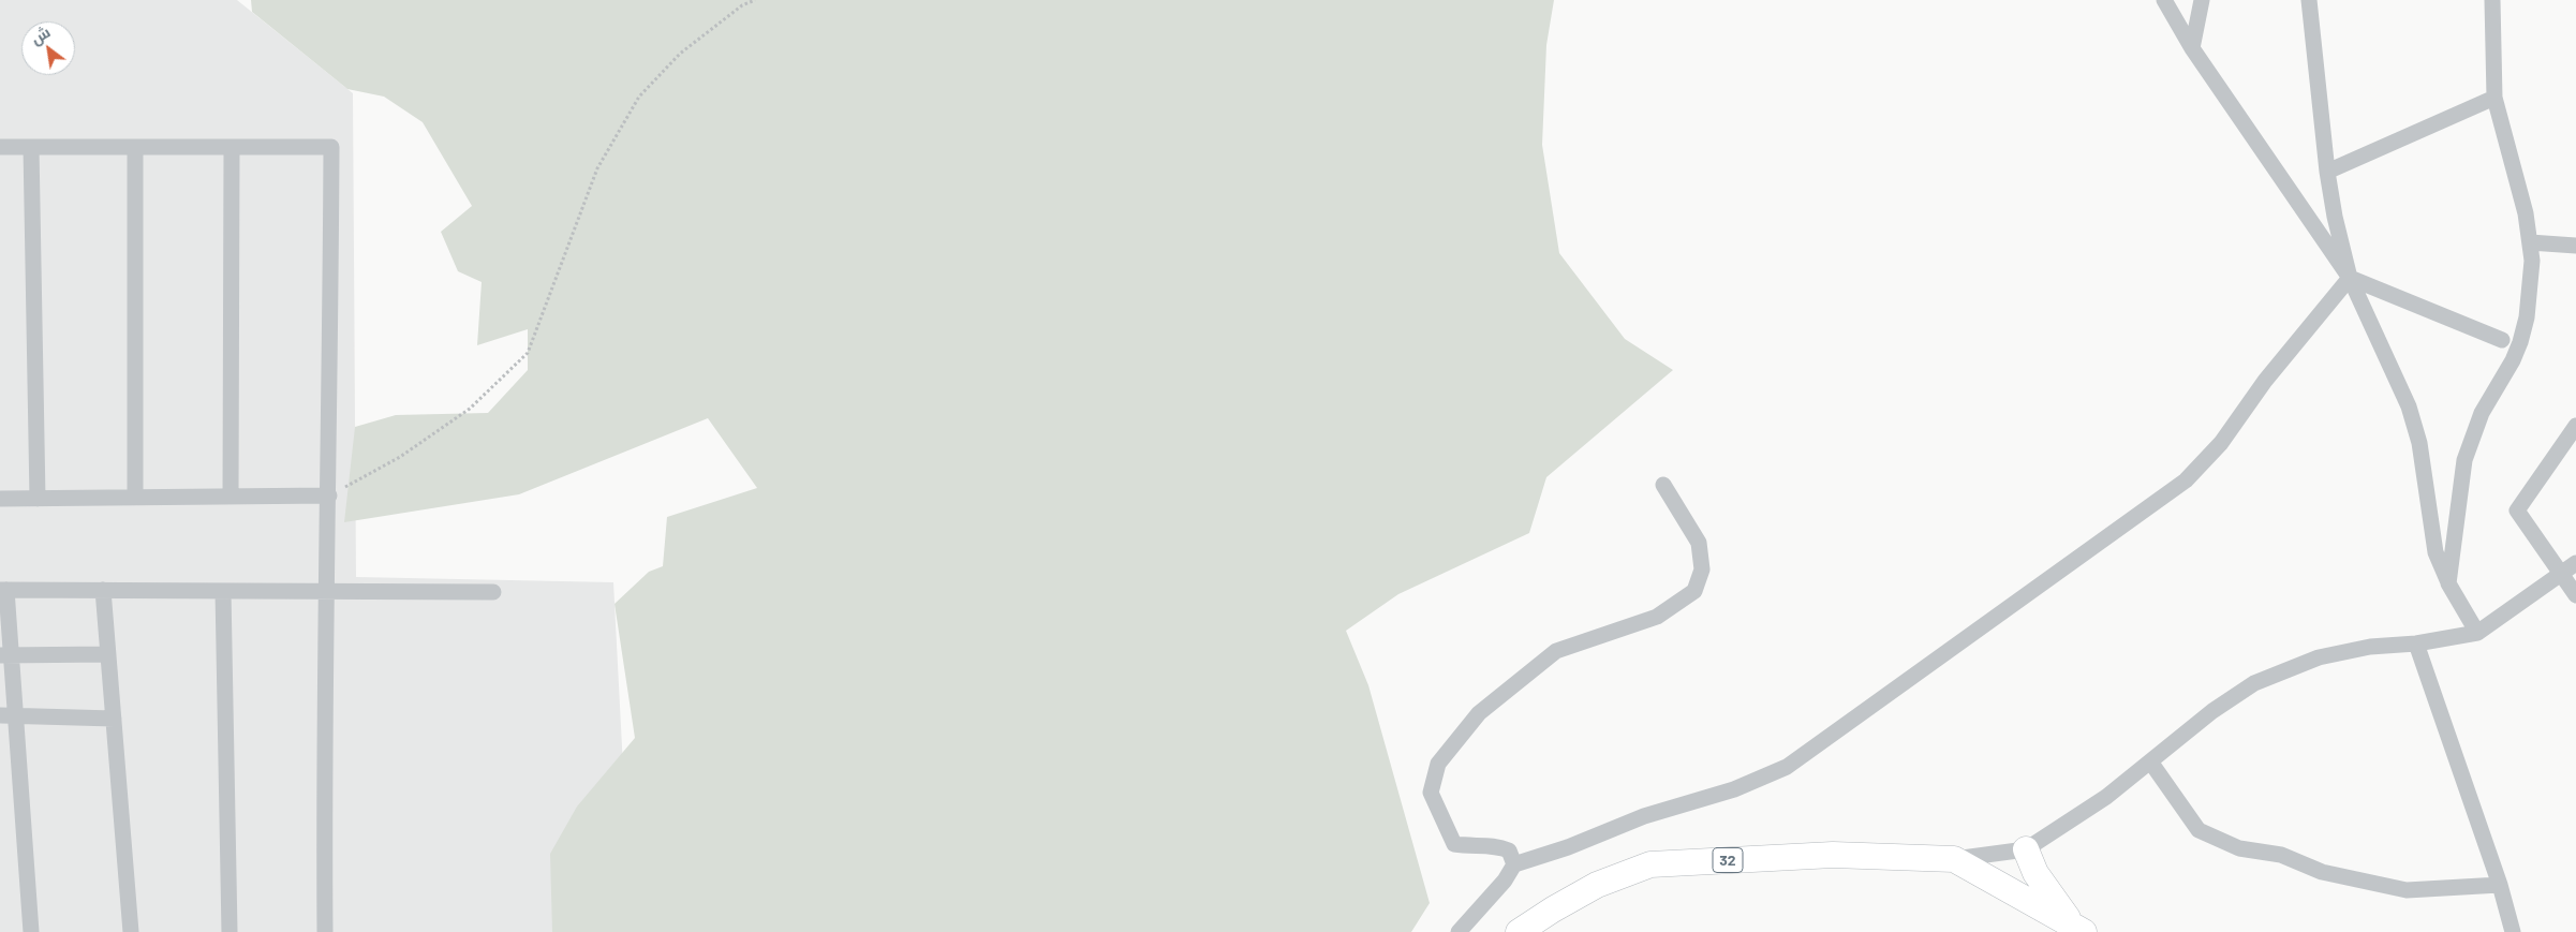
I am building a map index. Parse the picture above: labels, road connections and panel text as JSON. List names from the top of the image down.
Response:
{
  "streets": {
    "main road": ["32"]
  },
  "north": "top left"
}
